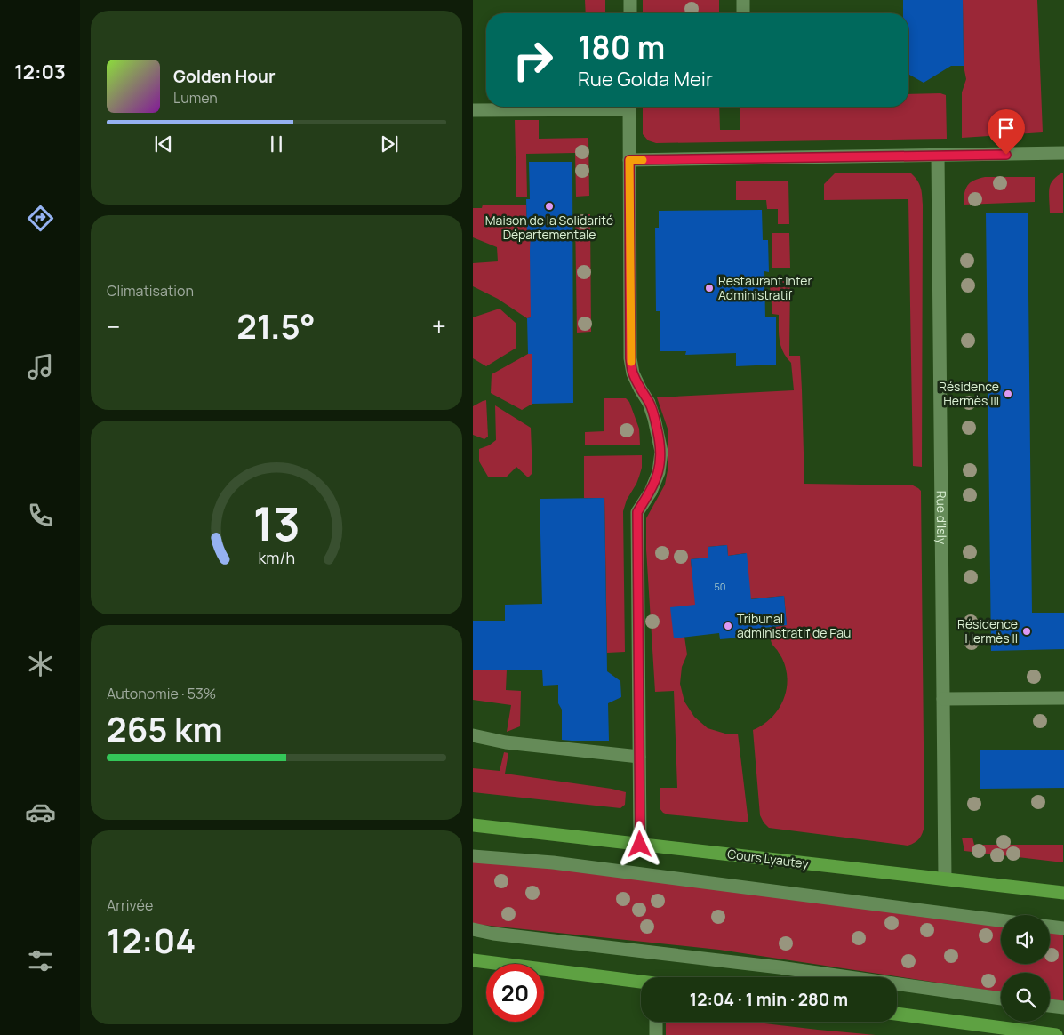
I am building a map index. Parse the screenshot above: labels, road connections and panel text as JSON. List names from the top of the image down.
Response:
{
  "streets": {
    "main road": ["Cours Lyautey"],
    "street": ["Rue d'Isly"]
  },
  "crossings": [
    ["Rue d'Isly", "Cours Lyautey"]
  ],
  "places": [
    "Maison de la Solidarité Départementale",
    "Restaurant Inter Administratif",
    "Résidence Hermès III",
    "Tribunal administratif de Pau",
    "Résidence Hermès II"
  ],
  "house_numbers": ["50"],
  "page": {
    "tabs": "12:03",
    "turn": ["180 m", "Rue Golda Meir"],
    "song": ["Golden Hour", "Lumen"],
    "tile": [
      "Climatisation",
      ["Autonomie · 53%", "265 km"],
      ["Arrivée", "12:04"]
    ],
    "heat": ["−", "21.5°", "+"],
    "limit": "20",
    "trip": "12:04 · 1 min · 280 m",
    "gauge": ["13", "km/h"]
  }
}
